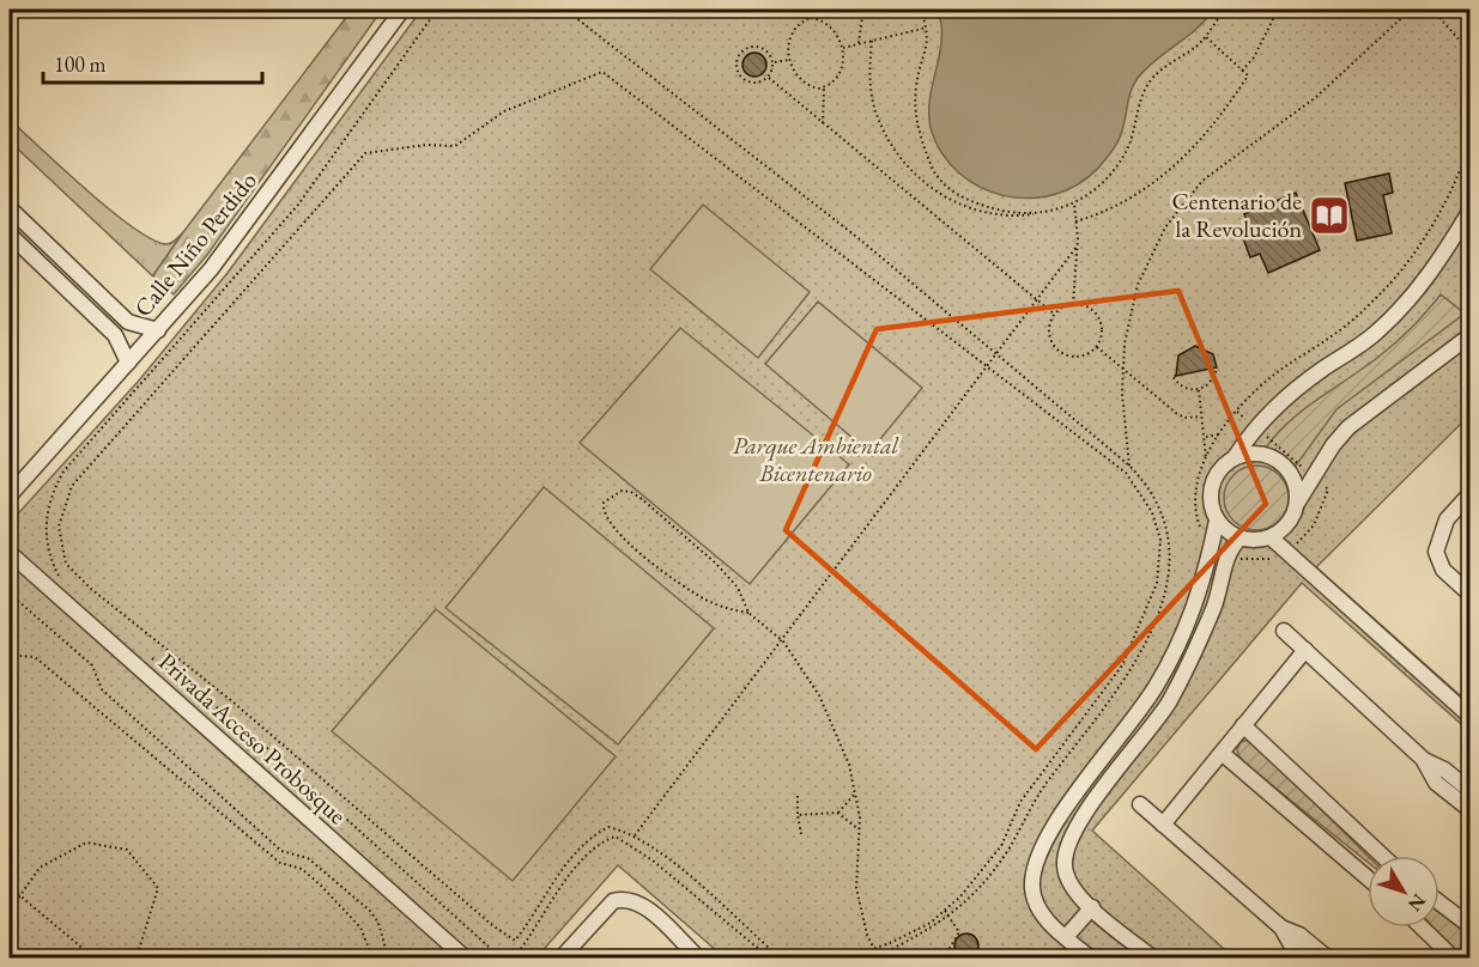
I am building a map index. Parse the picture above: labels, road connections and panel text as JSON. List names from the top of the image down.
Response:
{
  "streets": {
    "street": ["Calle Niño Perdido", "Privada Acceso Probosque"]
  },
  "parks": ["Parque Ambiental Bicentenario"],
  "places": {
    "library": ["Centenario de la Revolución"]
  },
  "scale_bar": "100 m",
  "north": "bottom right"
}
